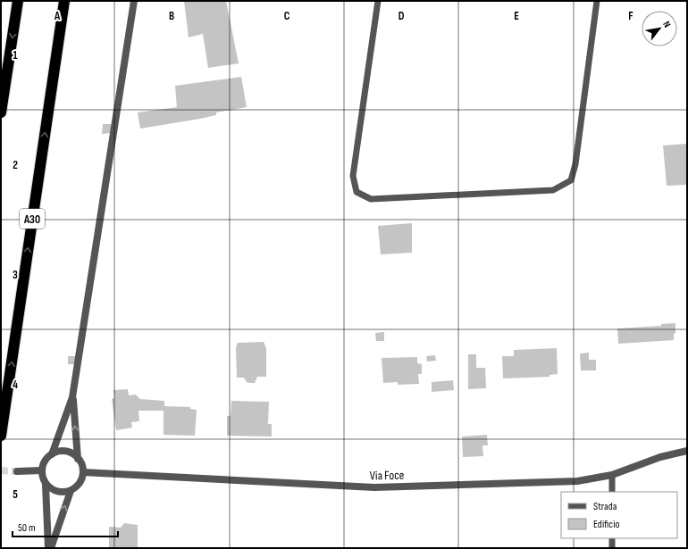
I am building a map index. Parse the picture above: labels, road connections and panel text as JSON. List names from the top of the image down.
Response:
{
  "streets": {
    "highway": ["A30"],
    "street": ["Via Foce"]
  },
  "legend": ["Strada", "Edificio"],
  "scale_bar": "50 m",
  "north": "top right",
  "grid": {
    "columns": [
      "A",
      "B",
      "C",
      "D",
      "E",
      "F"
    ],
    "rows": [
      "1",
      "2",
      "3",
      "4",
      "5"
    ]
  }
}
